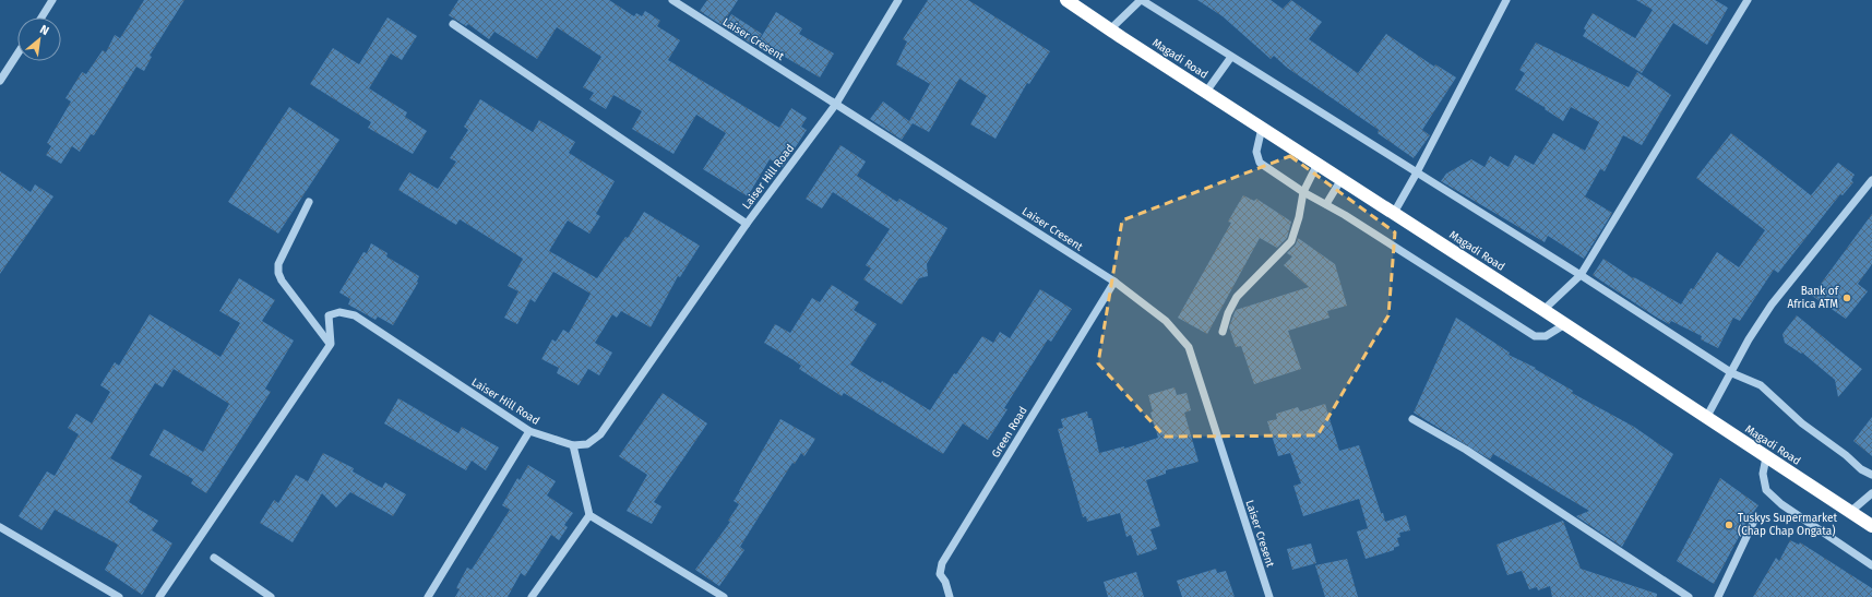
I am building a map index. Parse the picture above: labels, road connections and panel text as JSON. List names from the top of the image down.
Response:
{
  "streets": {
    "highway": ["Magadi Road"],
    "street": ["Laiser Cresent", "Laiser Hill Road", "Green Road"]
  },
  "crossings": [
    ["Laiser Cresent", "Laiser Hill Road"],
    ["Laiser Cresent", "Green Road"]
  ],
  "places": ["Bank of Africa ATM", "Tuskys Supermarket (Chap Chap Ongata)"],
  "north": "top right"
}
